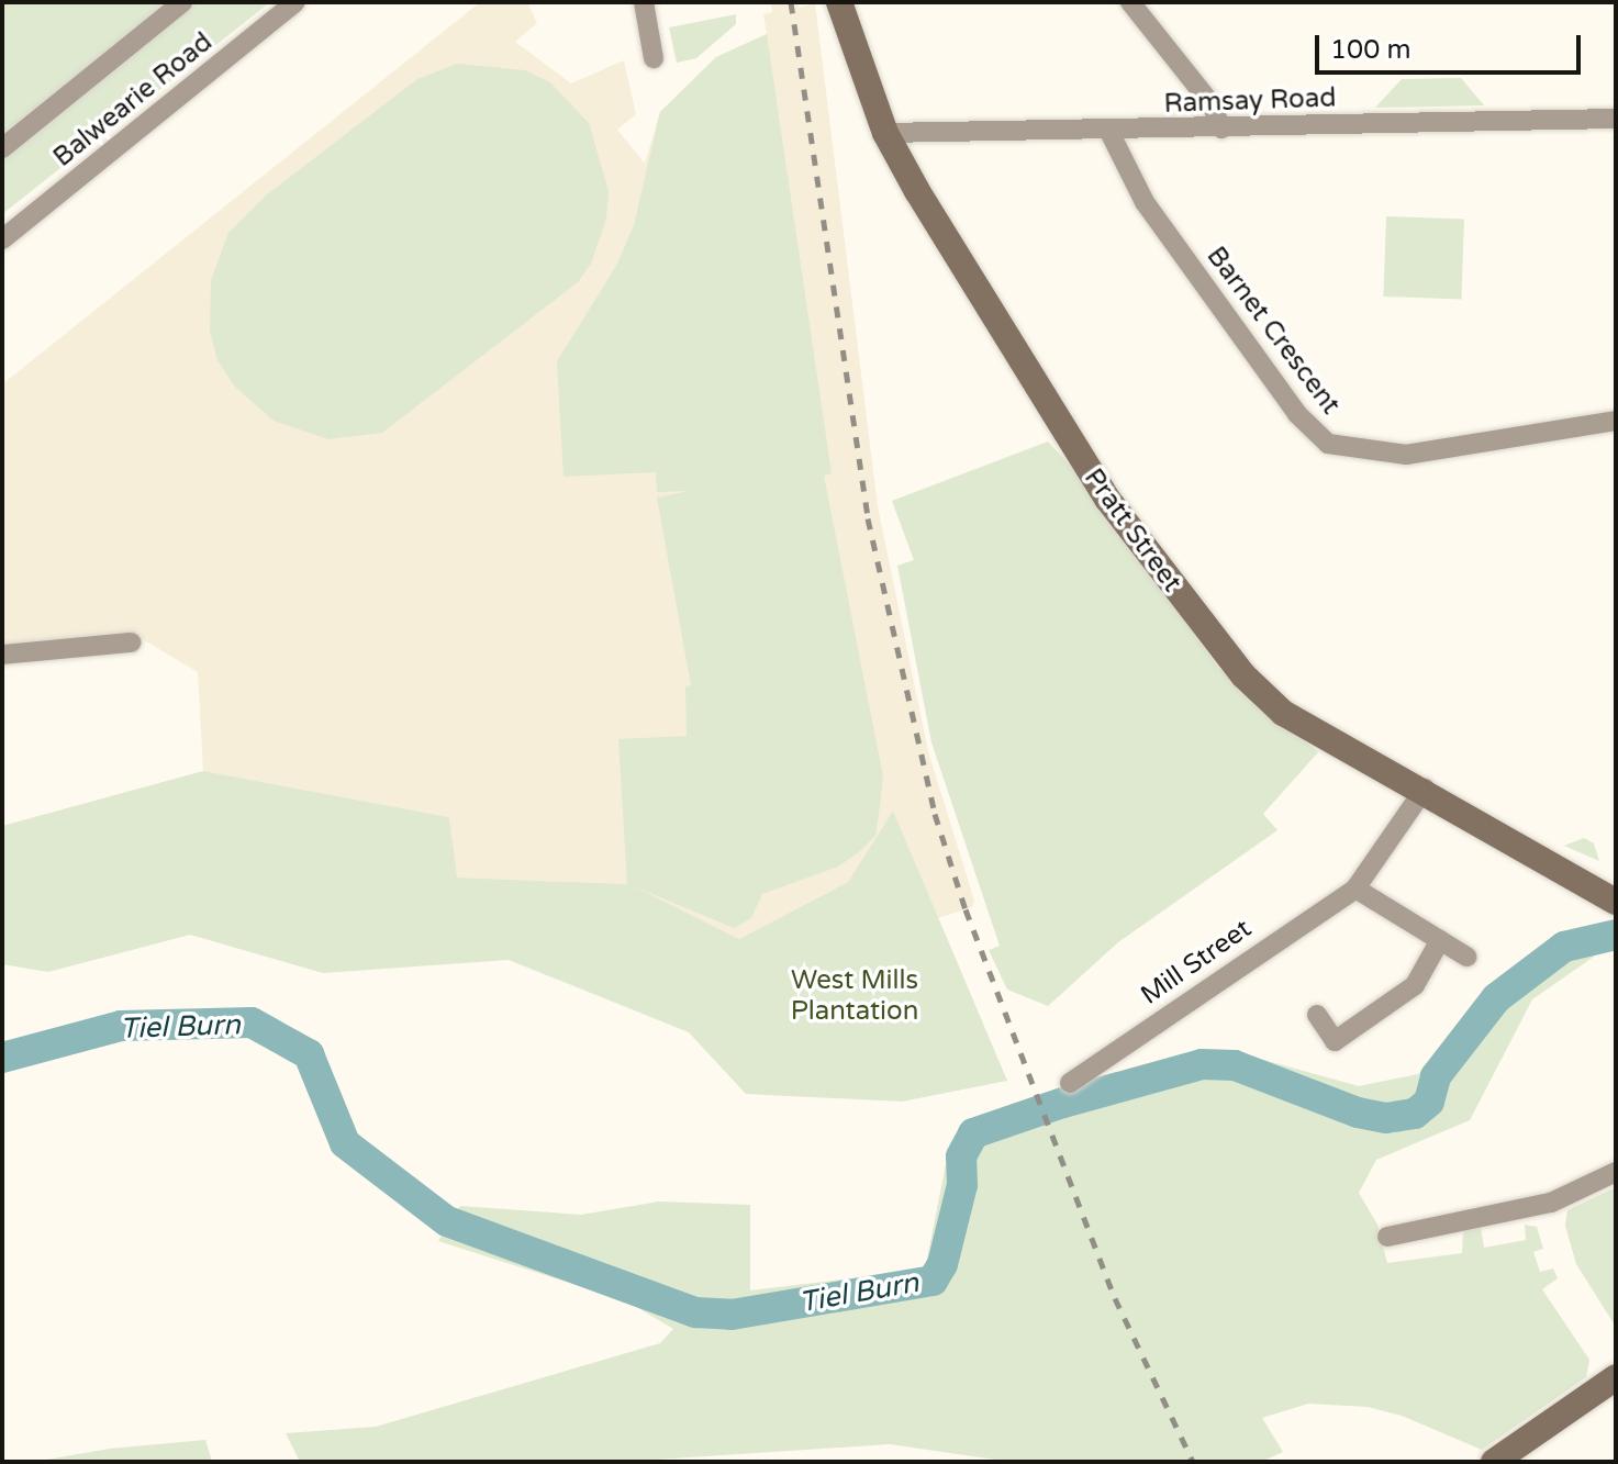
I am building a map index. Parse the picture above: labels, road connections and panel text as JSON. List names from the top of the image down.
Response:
{
  "streets": {
    "main road": ["Pratt Street"],
    "street": [
      "Balwearie Road",
      "Ramsay Road",
      "Barnet Crescent",
      "Mill Street"
    ]
  },
  "crossings": [
    ["Ramsay Road", "Barnet Crescent"],
    ["Ramsay Road", "Pratt Street"],
    ["Pratt Street", "Mill Street"]
  ],
  "water": ["Tiel Burn"],
  "parks": ["West Mills Plantation"],
  "scale_bar": "100 m"
}
